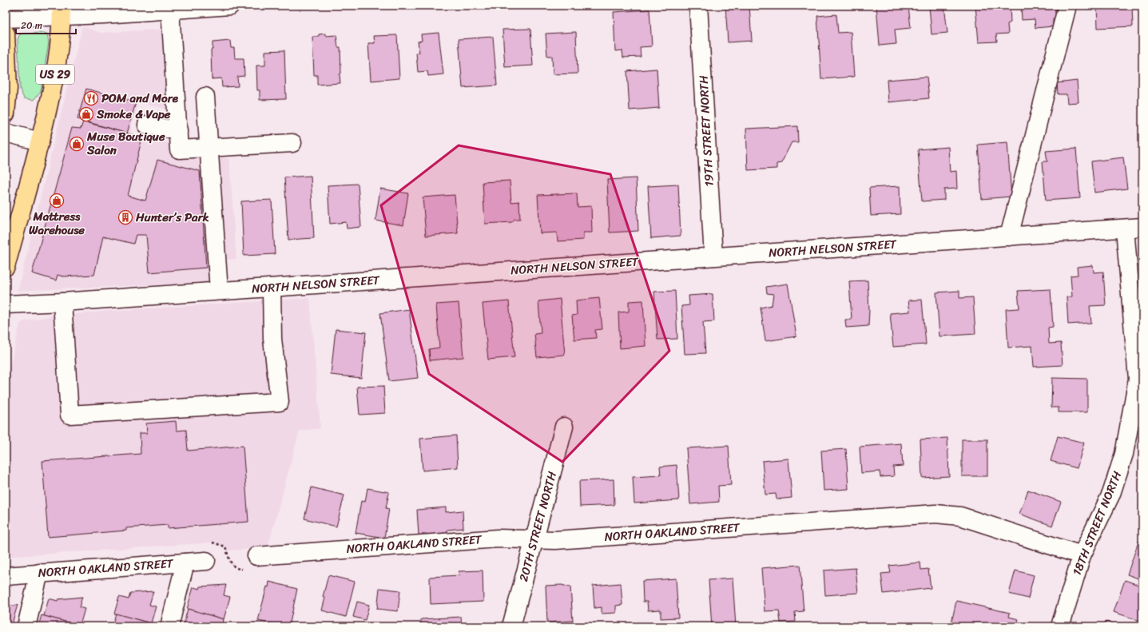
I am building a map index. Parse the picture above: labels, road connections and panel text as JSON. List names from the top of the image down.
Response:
{
  "streets": {
    "main road": ["US 29"],
    "street": [
      "19TH STREET NORTH",
      "NORTH NELSON STREET",
      "18TH STREET NORTH",
      "20TH STREET NORTH",
      "NORTH OAKLAND STREET"
    ]
  },
  "crossings": [
    ["19TH STREET NORTH", "NORTH NELSON STREET"],
    ["NORTH NELSON STREET", "18TH STREET NORTH"],
    ["18TH STREET NORTH", "NORTH OAKLAND STREET"],
    ["20TH STREET NORTH", "NORTH OAKLAND STREET"]
  ],
  "places": {
    "restaurant": ["POM and More"],
    "shop": ["Smoke & Vape", "Muse Boutique Salon", "Mattress Warehouse"],
    "building": ["Hunter’s Park"]
  },
  "scale_bar": "20 m"
}
